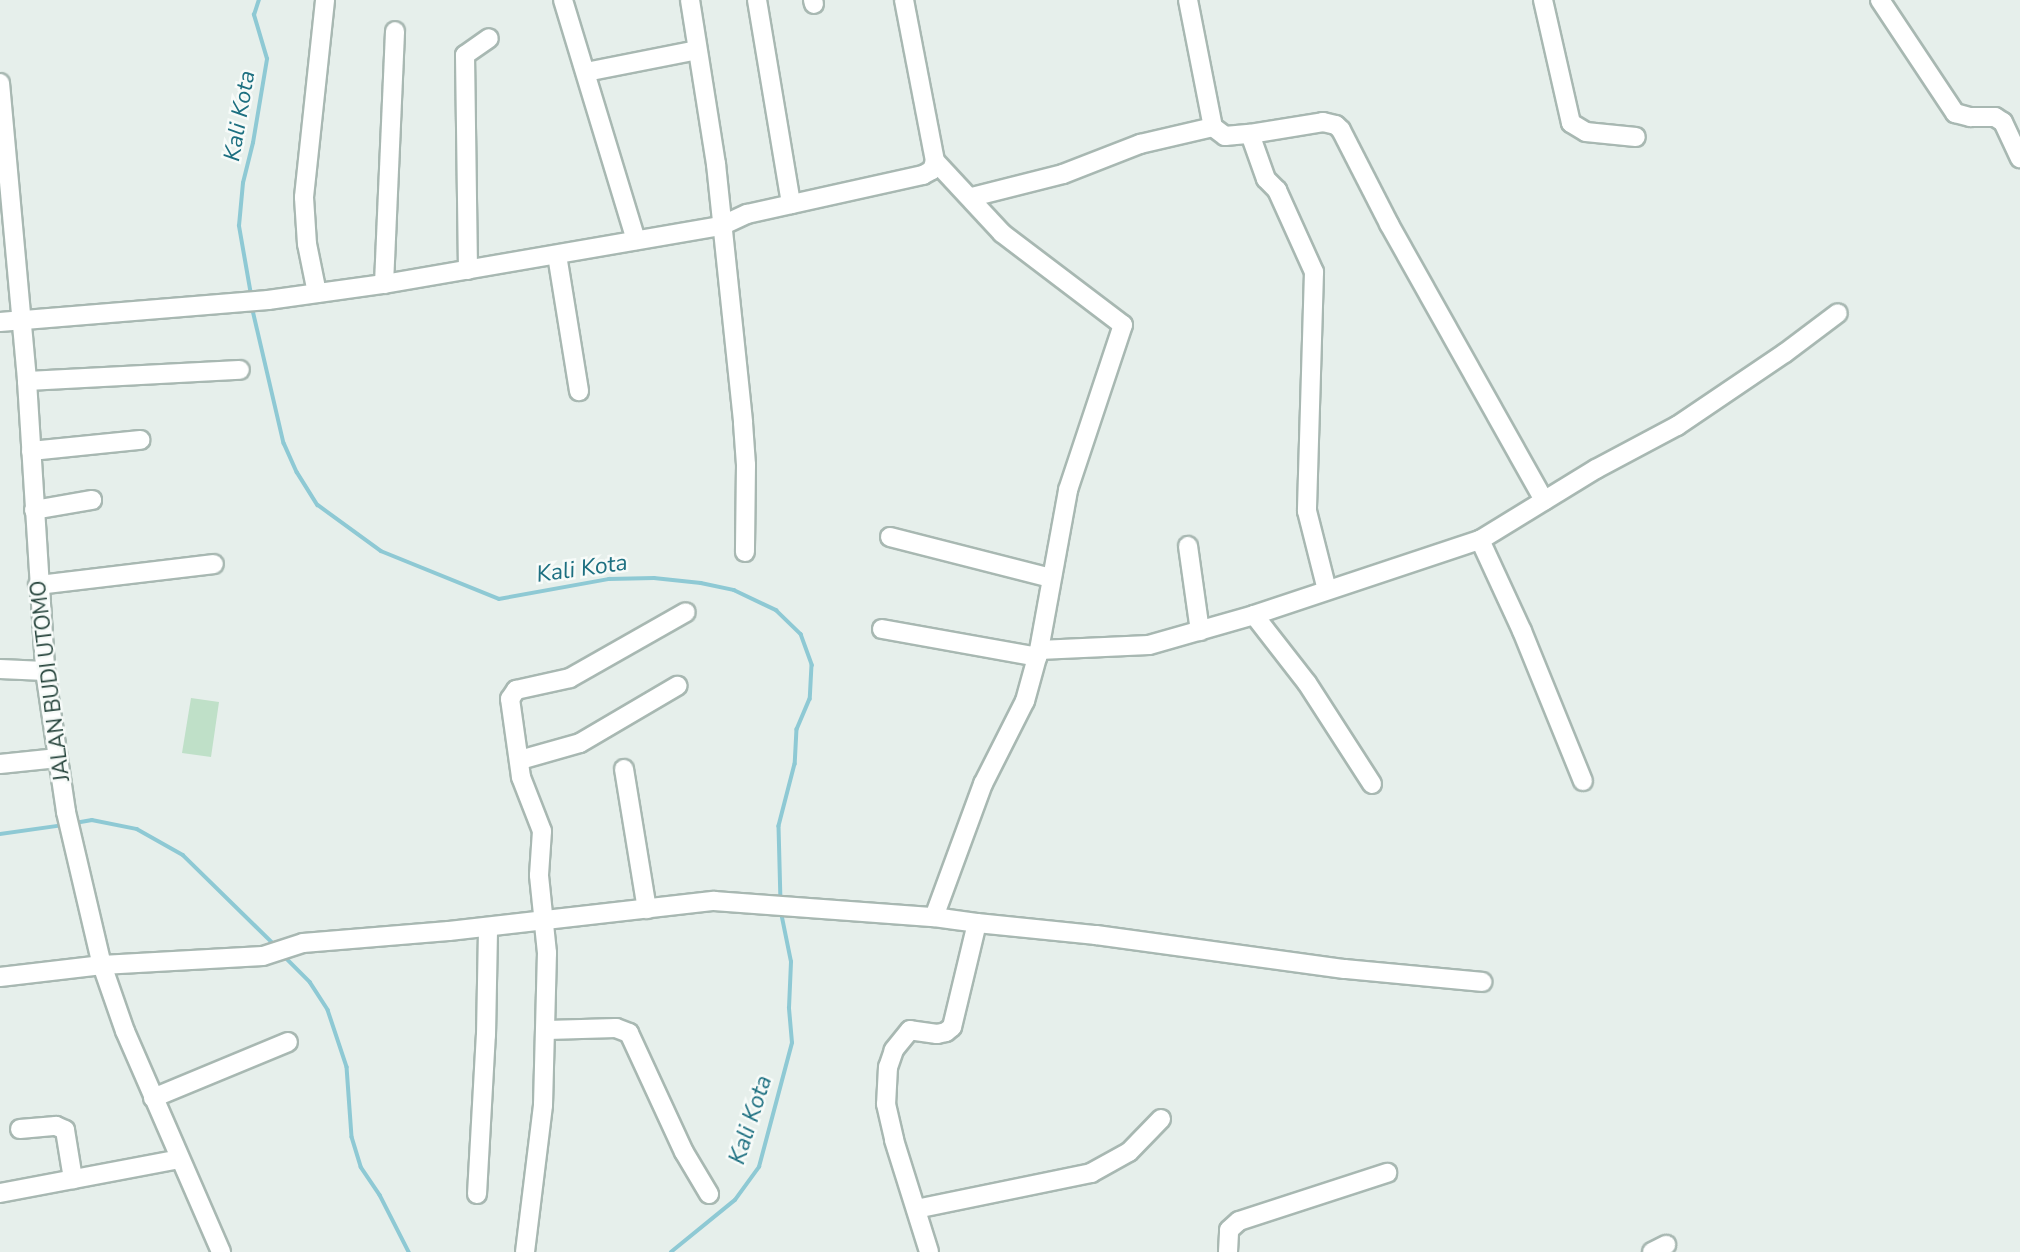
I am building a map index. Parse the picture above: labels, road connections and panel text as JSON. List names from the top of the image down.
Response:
{
  "streets": {
    "street": ["JALAN BUDI UTOMO"]
  },
  "water": ["Kali Kota"]
}
